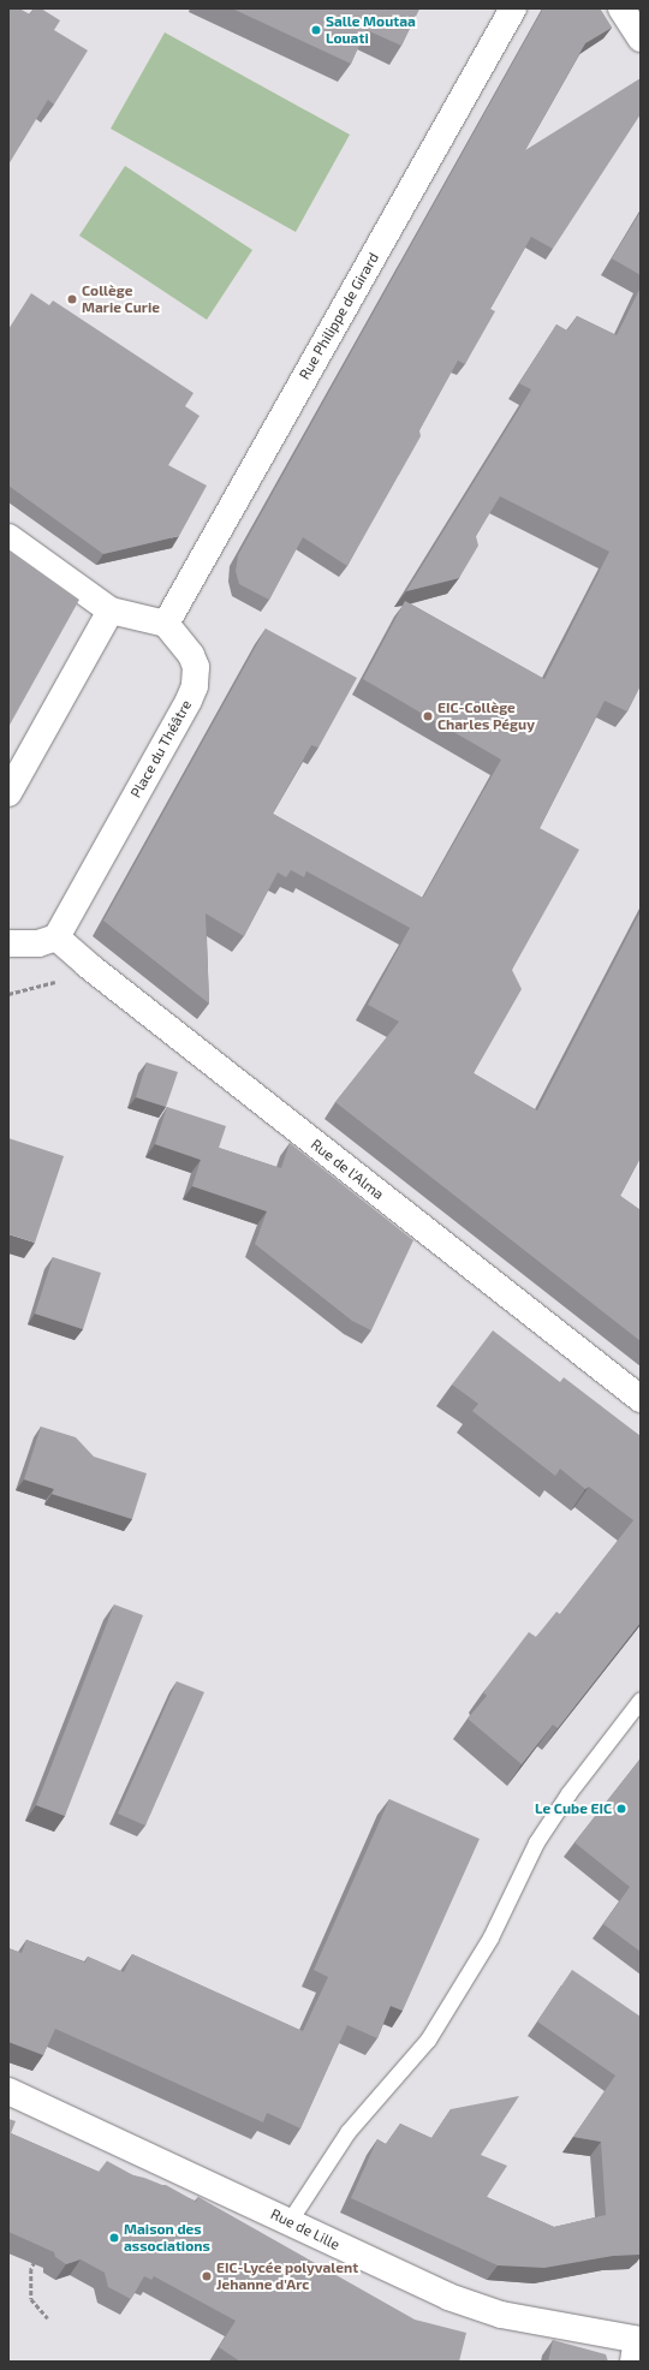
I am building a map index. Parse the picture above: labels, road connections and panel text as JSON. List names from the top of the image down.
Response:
{
  "streets": {
    "street": [
      "Rue Philippe de Girard",
      "Place du Théâtre",
      "Rue de l'Alma",
      "Rue de Lille"
    ]
  },
  "crossings": [
    ["Rue Philippe de Girard", "Place du Théâtre"],
    ["Place du Théâtre", "Rue de l'Alma"]
  ],
  "places": [
    "Salle Moutaa Louati",
    "Collège Marie Curie",
    "EIC-Collège Charles Péguy",
    "Le Cube EIC",
    "Maison des associations",
    "EIC-Lycée polyvalent Jehanne d'Arc"
  ]
}
